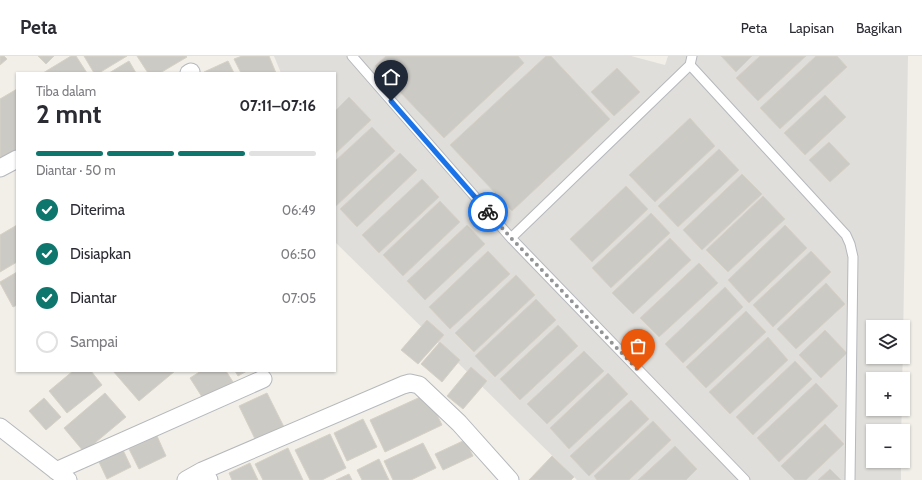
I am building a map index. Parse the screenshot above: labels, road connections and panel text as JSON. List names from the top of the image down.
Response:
{
  "page": {
    "header": "Peta",
    "nav": ["Peta", "Lapisan", "Bagikan"],
    "heading": ["2 mnt", "Tiba dalam", "07:11–07:16"],
    "bar": "Diantar · 50 m",
    "list": [
      ["Diterima", "06:49"],
      ["Disiapkan", "06:50"],
      ["Diantar", "07:05"],
      "Sampai"
    ],
    "map_buttons": ["+", "−"]
  }
}
